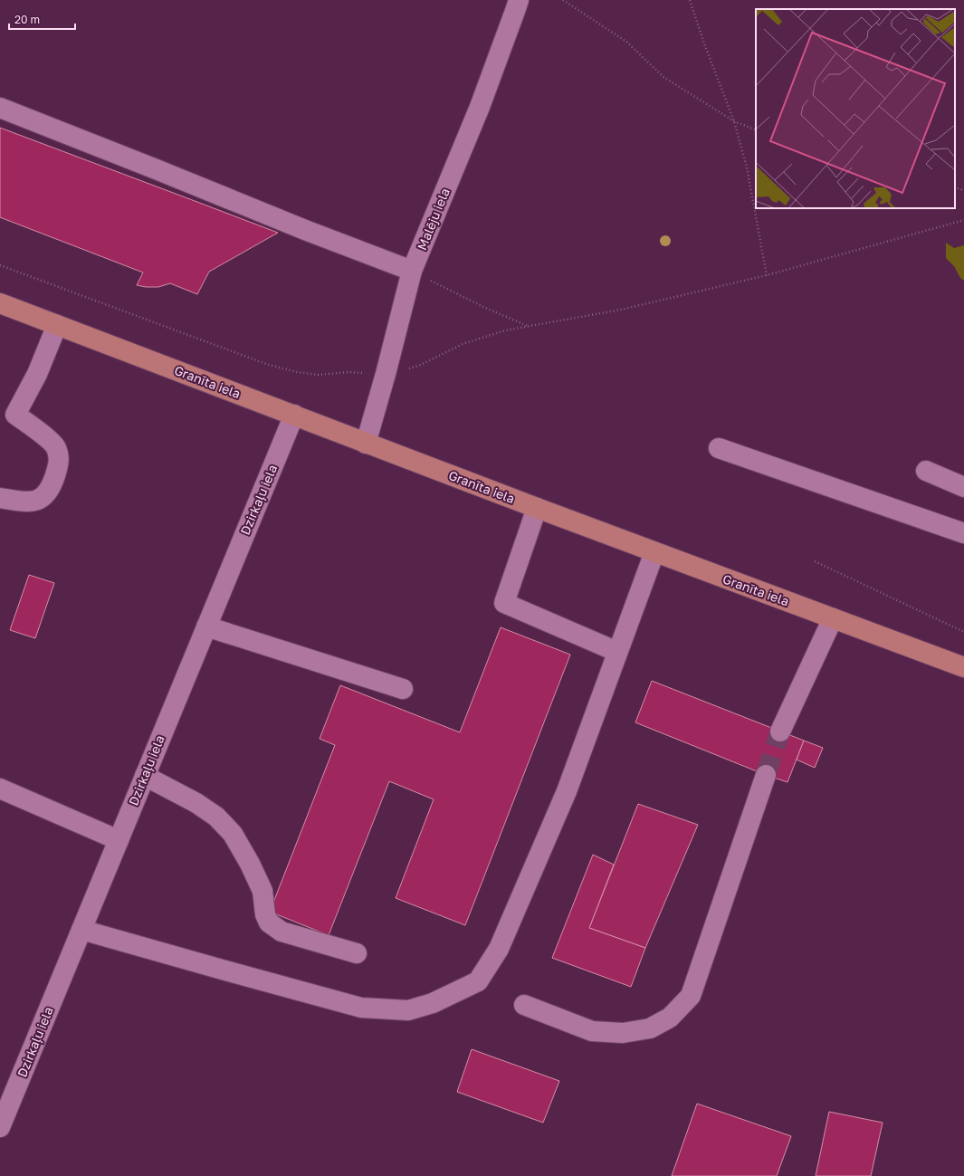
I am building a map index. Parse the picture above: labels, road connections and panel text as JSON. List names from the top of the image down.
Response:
{
  "streets": {
    "main road": ["Granīta iela"],
    "street": ["Malēju iela", "Dzirkaļu iela"]
  },
  "crossings": [
    ["Malēju iela", "Granīta iela"],
    ["Granīta iela", "Dzirkaļu iela"]
  ],
  "scale_bar": "20 m"
}
